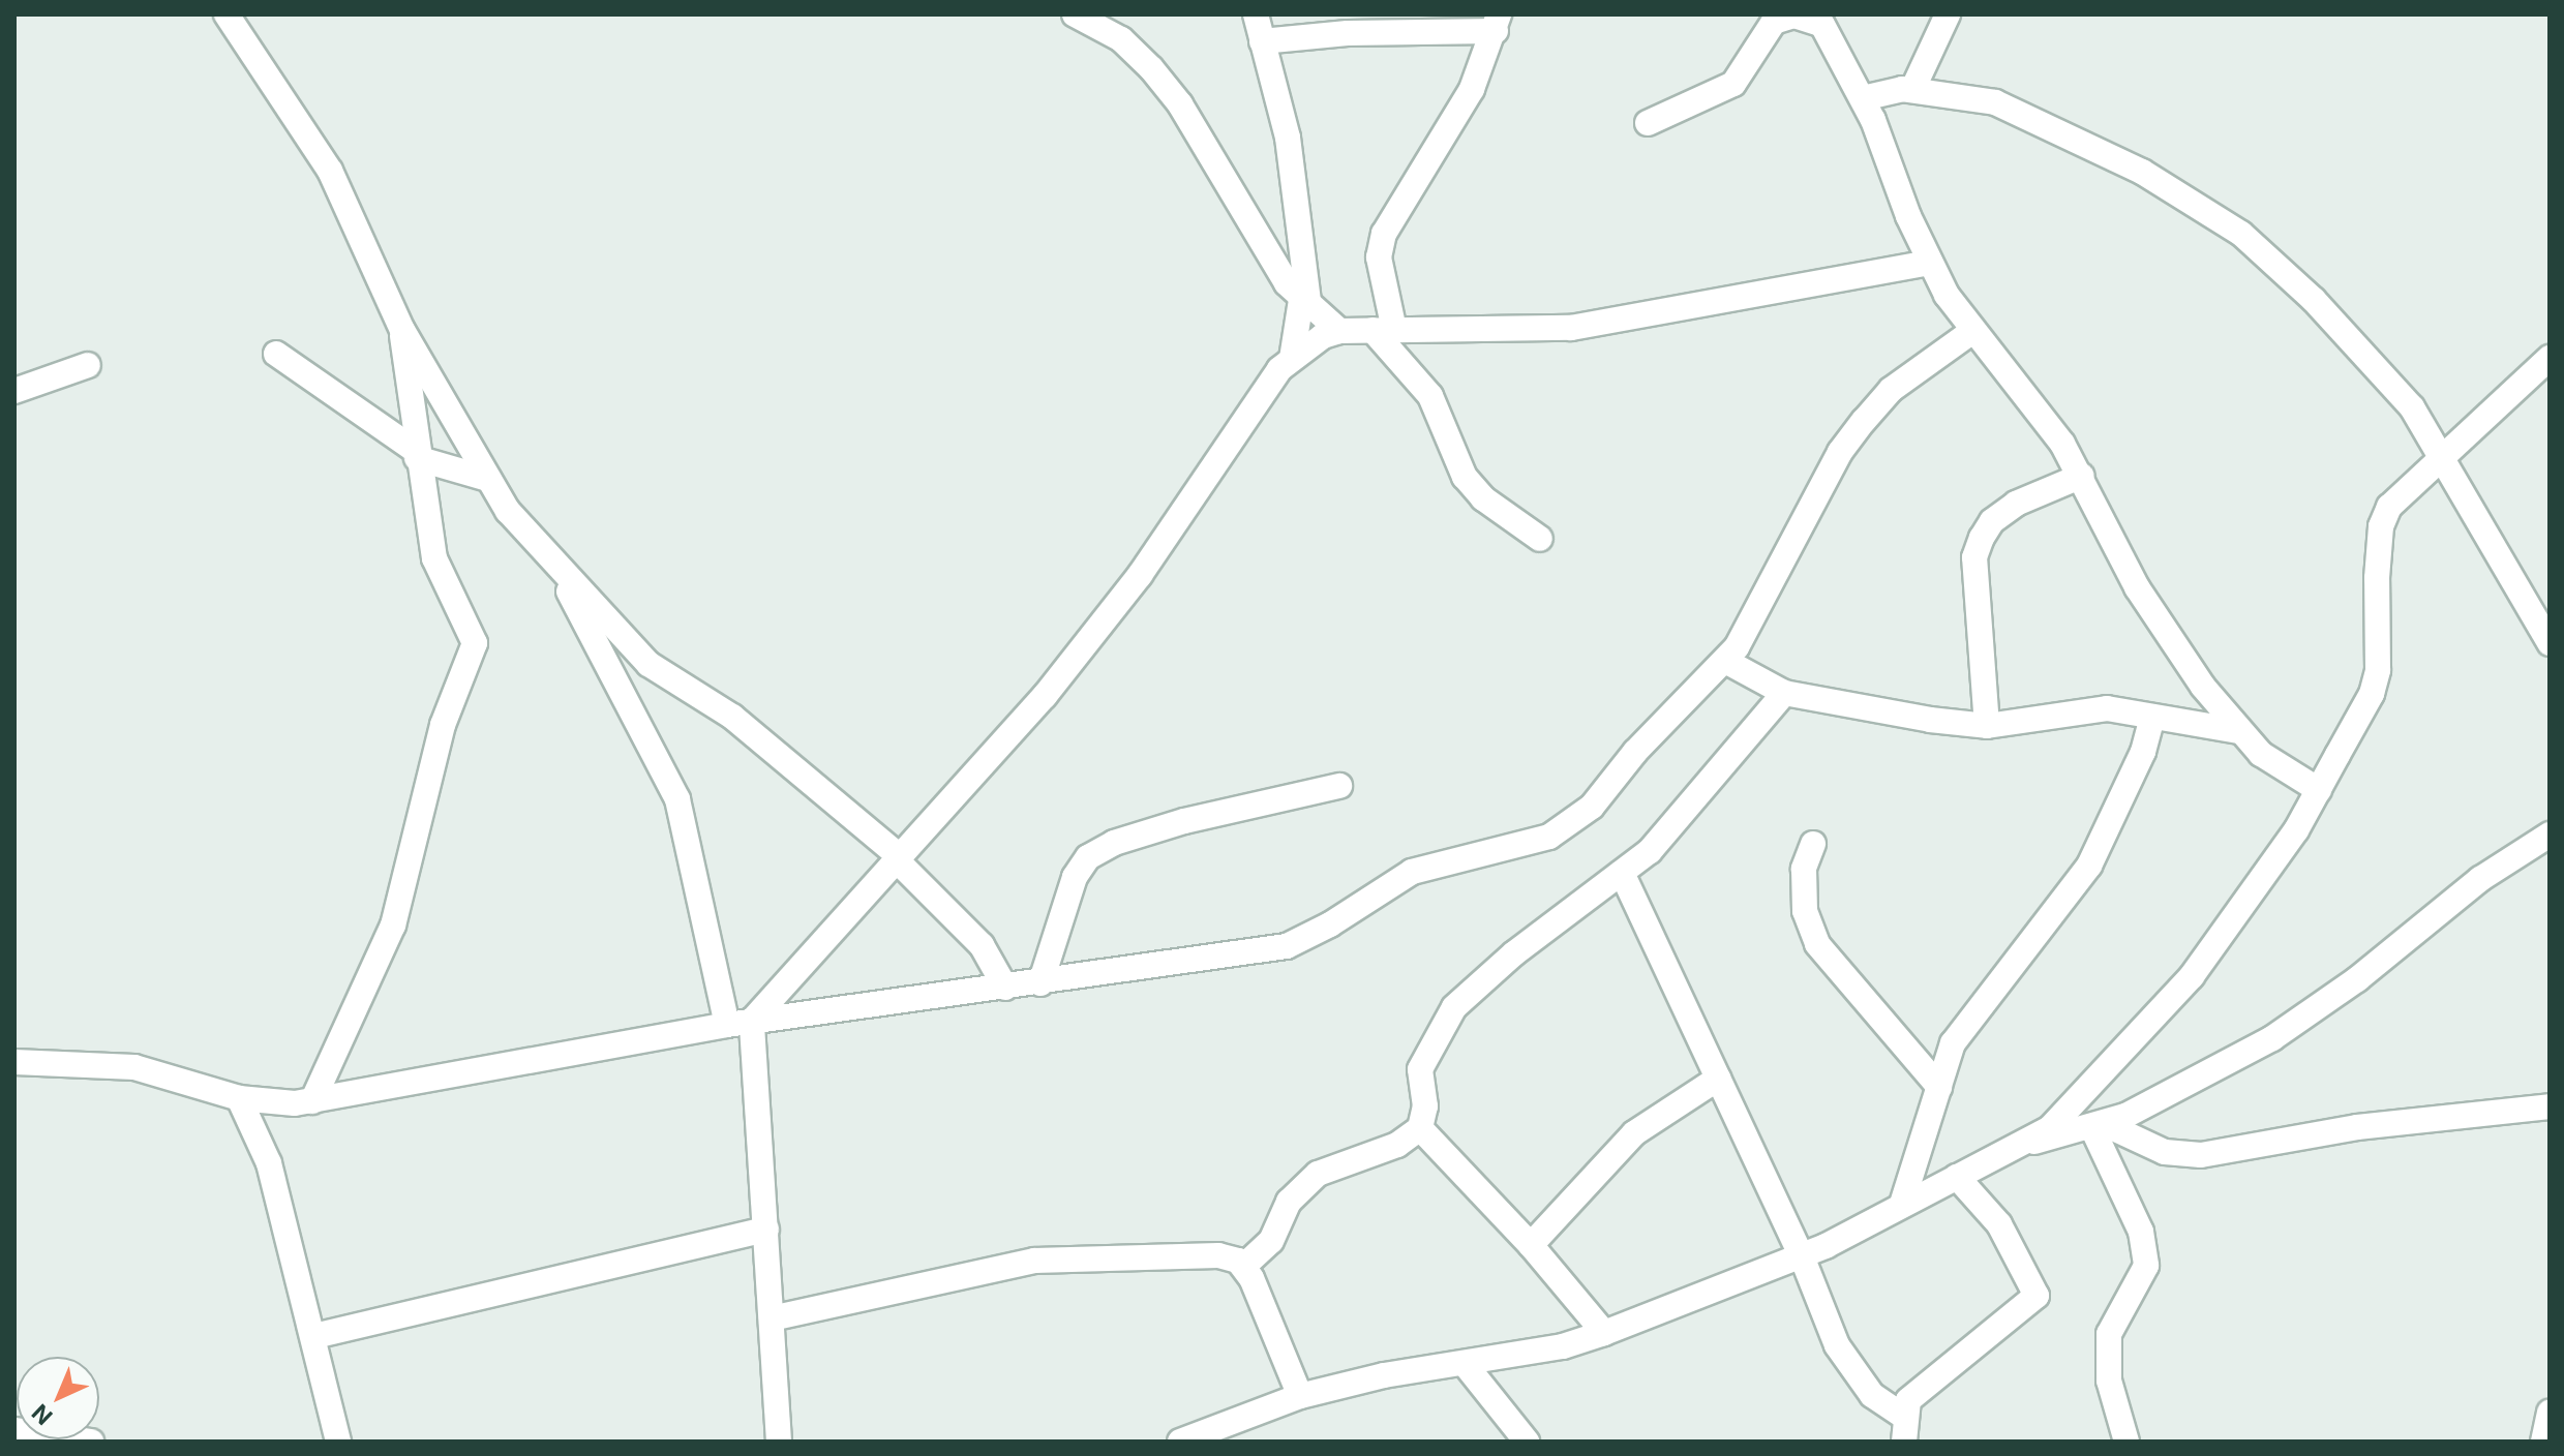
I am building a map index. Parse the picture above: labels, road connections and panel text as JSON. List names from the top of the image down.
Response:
{
  "north": "bottom left"
}
